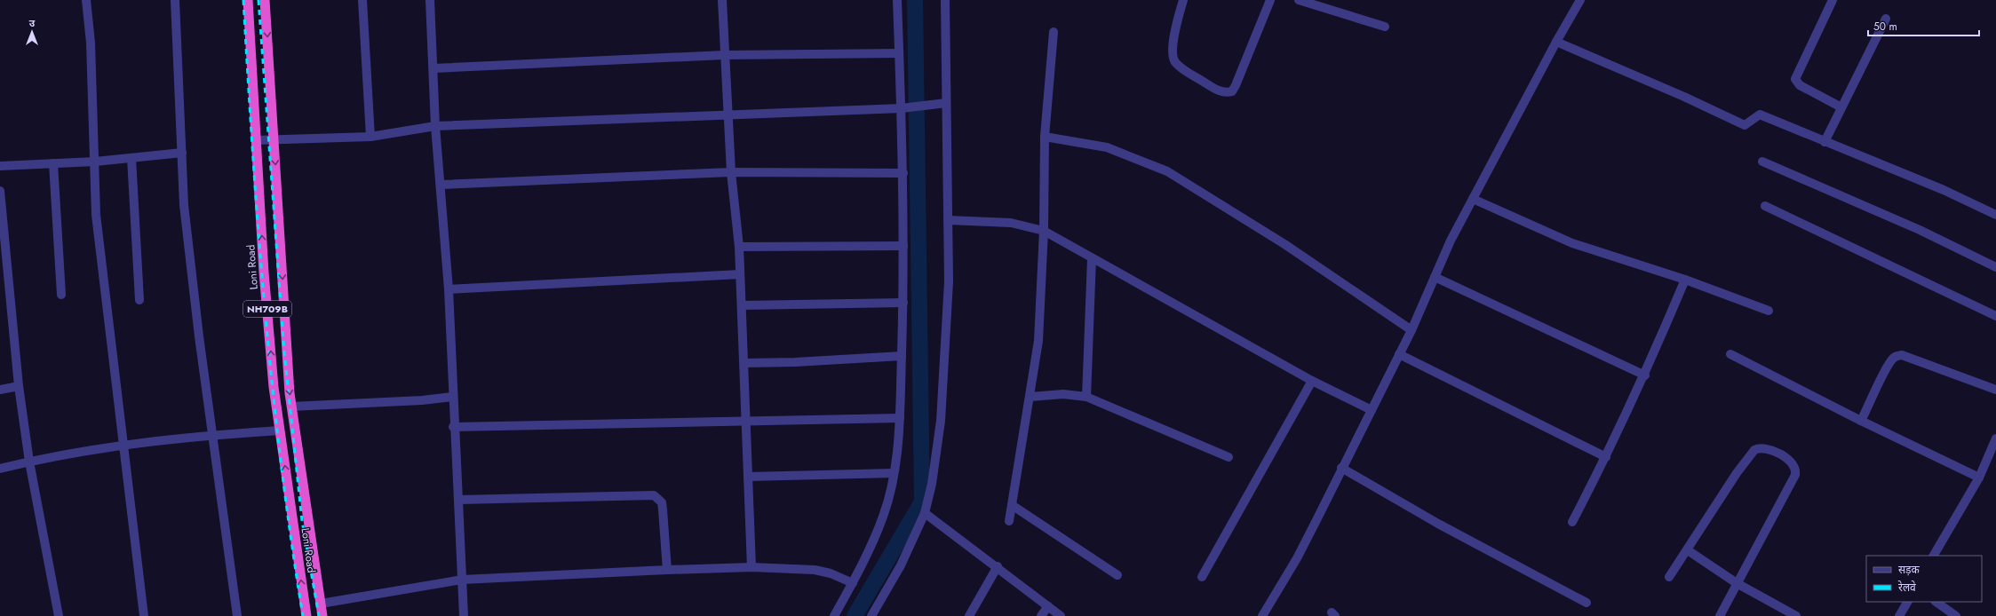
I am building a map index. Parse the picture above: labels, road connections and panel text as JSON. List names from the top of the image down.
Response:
{
  "streets": {
    "highway": ["Loni Road", "NH709B"]
  },
  "legend": ["सड़क", "रेलवे"],
  "scale_bar": "50 m",
  "north": "top"
}
